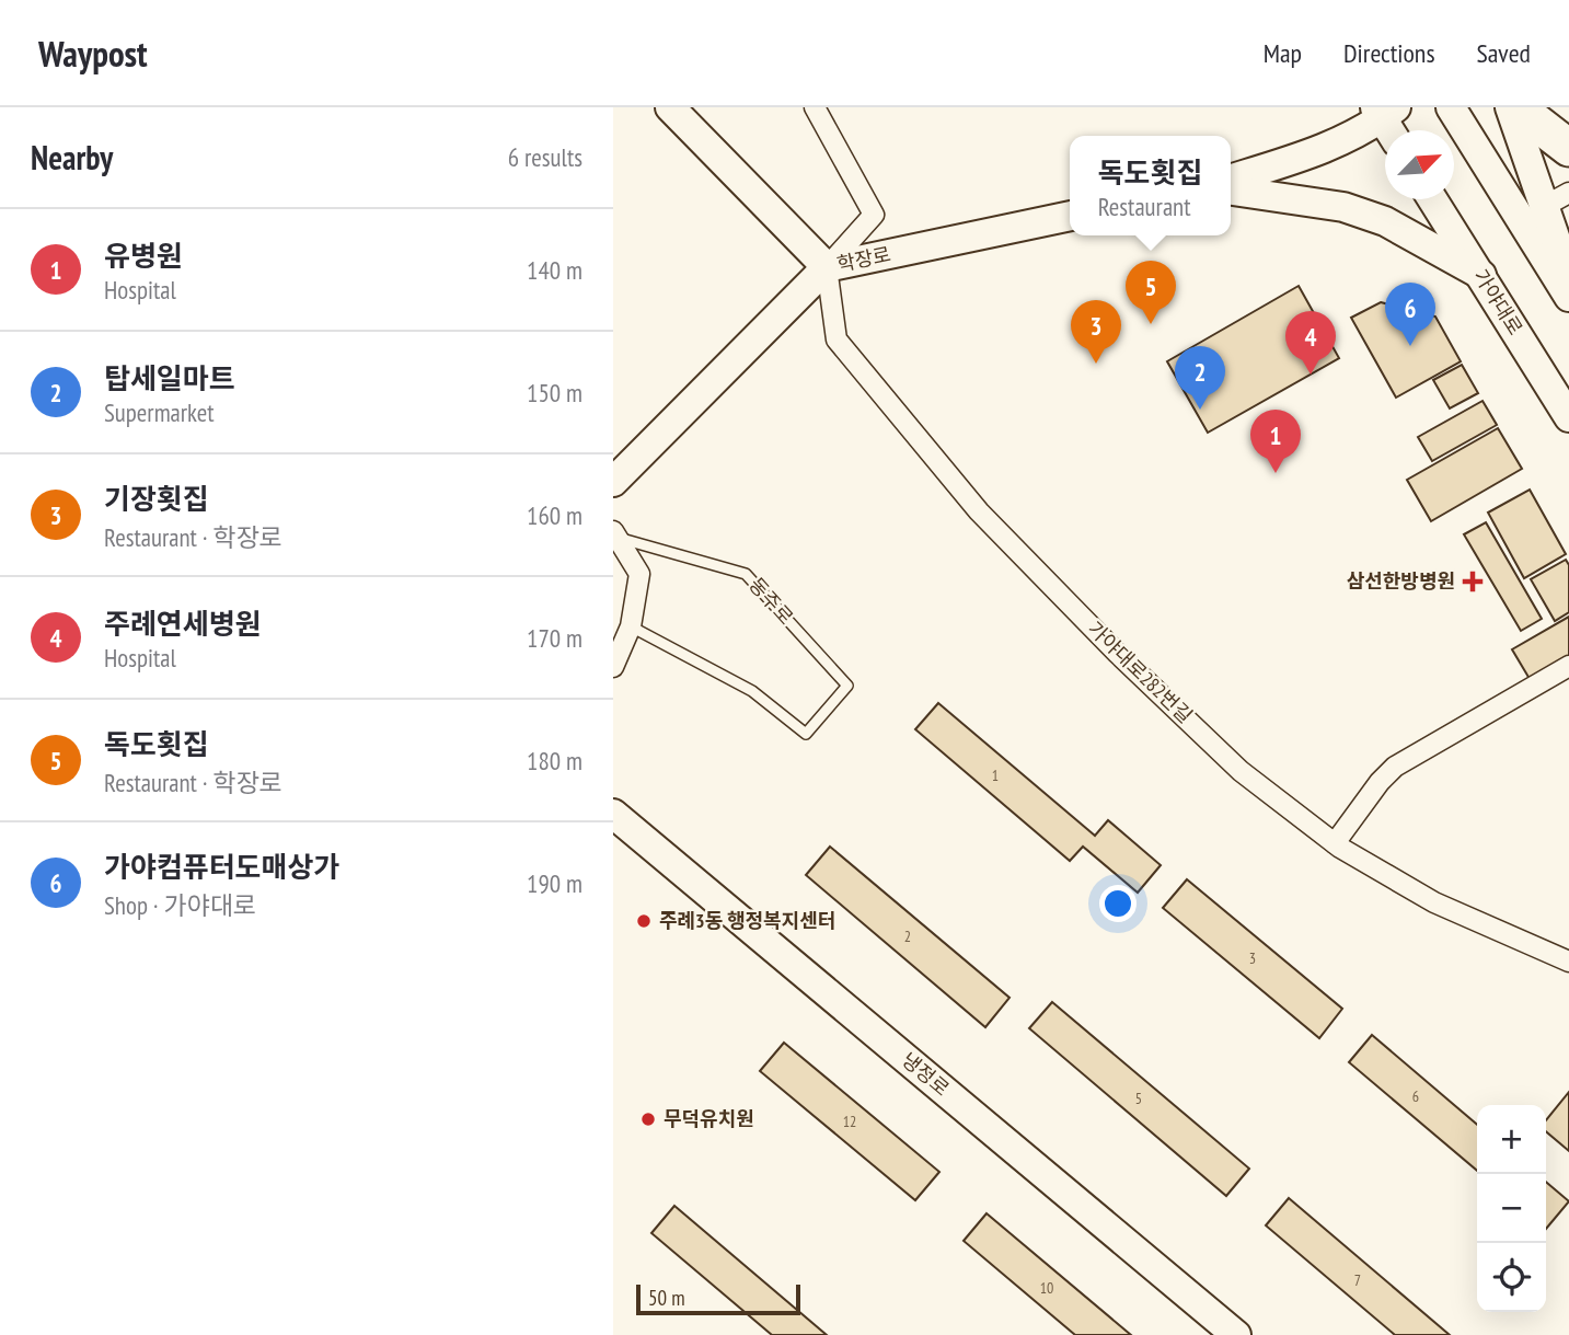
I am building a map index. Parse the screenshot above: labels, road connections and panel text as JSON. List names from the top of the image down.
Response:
{
  "streets": {
    "main road": ["학장로", "가야대로", "냉정로"],
    "street": ["가야대로282번길"],
    "lane": ["동주로"]
  },
  "crossings": [
    ["학장로", "가야대로282번길"]
  ],
  "places": {
    "health": ["삼선한방병원"],
    "other": ["주례3동 행정복지센터", "무덕유치원"]
  },
  "house_numbers": [
    "1",
    "2",
    "3",
    "6",
    "5",
    "12",
    "7",
    "10"
  ],
  "scale_bar": "50 m",
  "north": "top right",
  "page": {
    "header": "Waypost",
    "nav": ["Map", "Directions", "Saved"],
    "heading": ["Nearby", "6 results"],
    "popup": ["독도횟집", "Restaurant"],
    "list": [
      {
        "mark": "1",
        "name": "유병원",
        "note": "Hospital",
        "value": "140 m"
      },
      {
        "mark": "2",
        "name": "탑세일마트",
        "note": "Supermarket",
        "value": "150 m"
      },
      {
        "mark": "3",
        "name": "기장횟집",
        "note": "Restaurant · 학장로",
        "value": "160 m"
      },
      {
        "mark": "4",
        "name": "주례연세병원",
        "note": "Hospital",
        "value": "170 m"
      },
      {
        "mark": "5",
        "name": "독도횟집",
        "note": "Restaurant · 학장로",
        "value": "180 m"
      },
      {
        "mark": "6",
        "name": "가야컴퓨터도매상가",
        "note": "Shop · 가야대로",
        "value": "190 m"
      }
    ],
    "pins": [
      "5",
      "6",
      "3",
      "4",
      "2",
      "1"
    ],
    "map_buttons": ["+", "−"],
    "scale": "50 m"
  }
}
